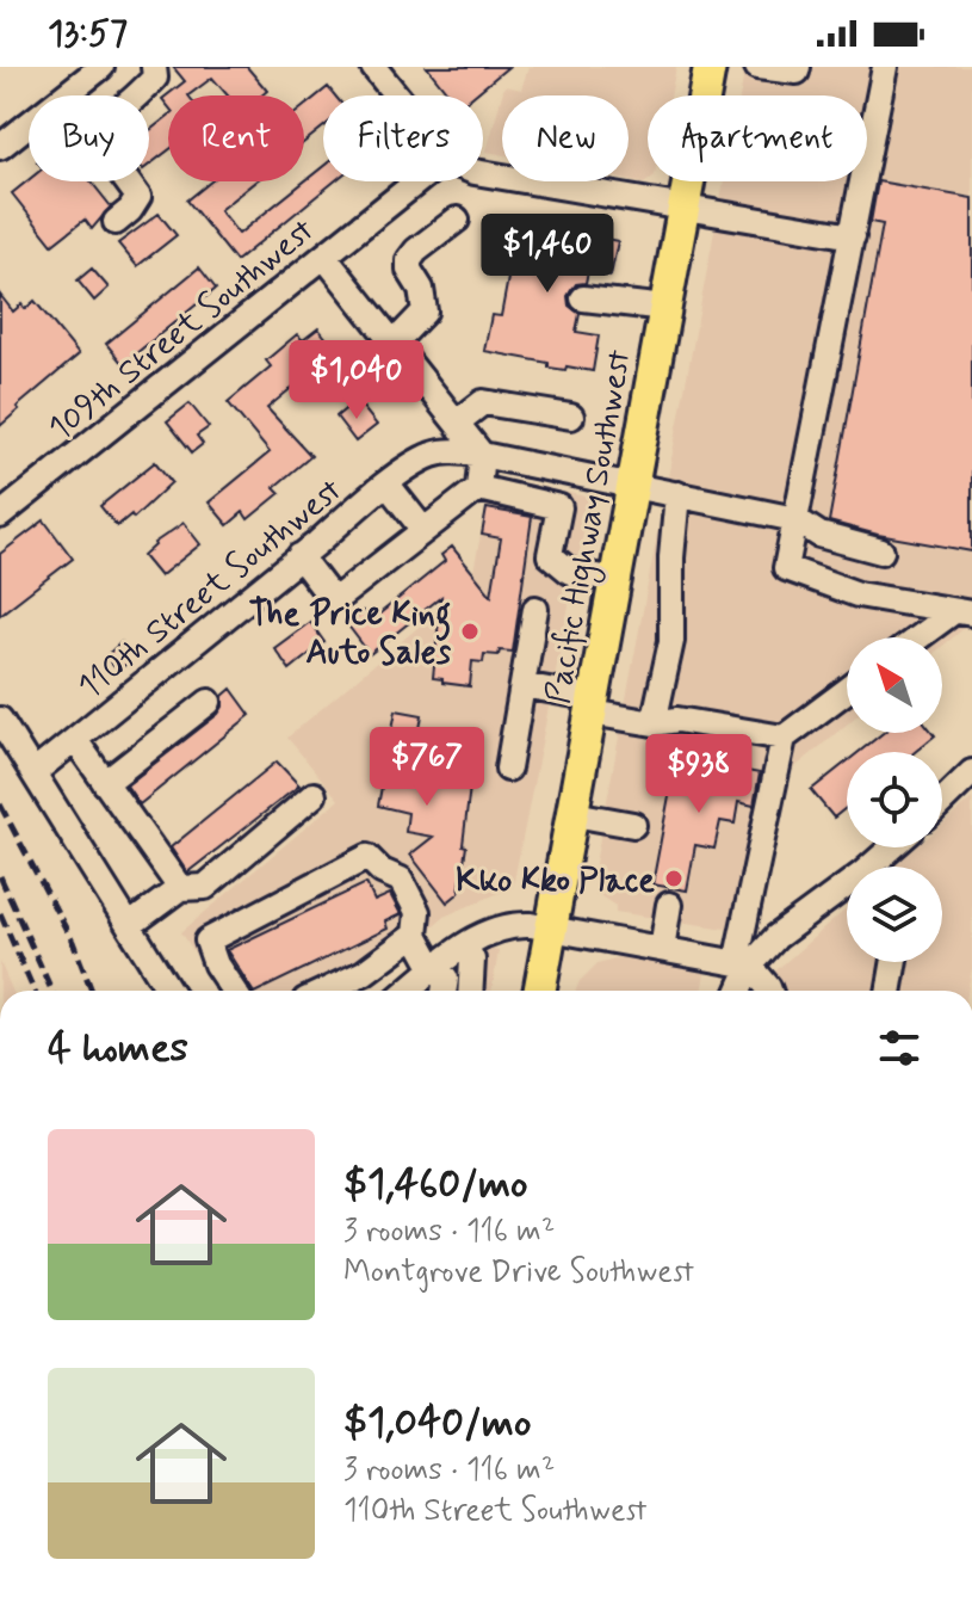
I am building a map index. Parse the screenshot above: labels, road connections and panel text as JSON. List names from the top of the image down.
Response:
{
  "streets": {
    "main road": ["Pacific Highway Southwest"],
    "street": ["109th Street Southwest", "110th Street Southwest"]
  },
  "crossings": [
    ["Pacific Highway Southwest", "110th Street Southwest"]
  ],
  "places": ["The Price King Auto Sales", "Kko Kko Place"],
  "north": "top left",
  "page": {
    "status": "13:57",
    "chip": [
      "Buy",
      "Rent",
      "Filters",
      "New",
      "Apartment"
    ],
    "price": [
      "$1,460",
      "$1,040",
      "$767",
      "$938"
    ],
    "heading": "4 homes",
    "list": [
      {
        "name": "$1,460/mo",
        "note": "3 rooms · 116 m² · Montgrove Drive Southwest"
      },
      {
        "name": "$1,040/mo",
        "note": "3 rooms · 116 m² · 110th Street Southwest"
      }
    ]
  }
}
